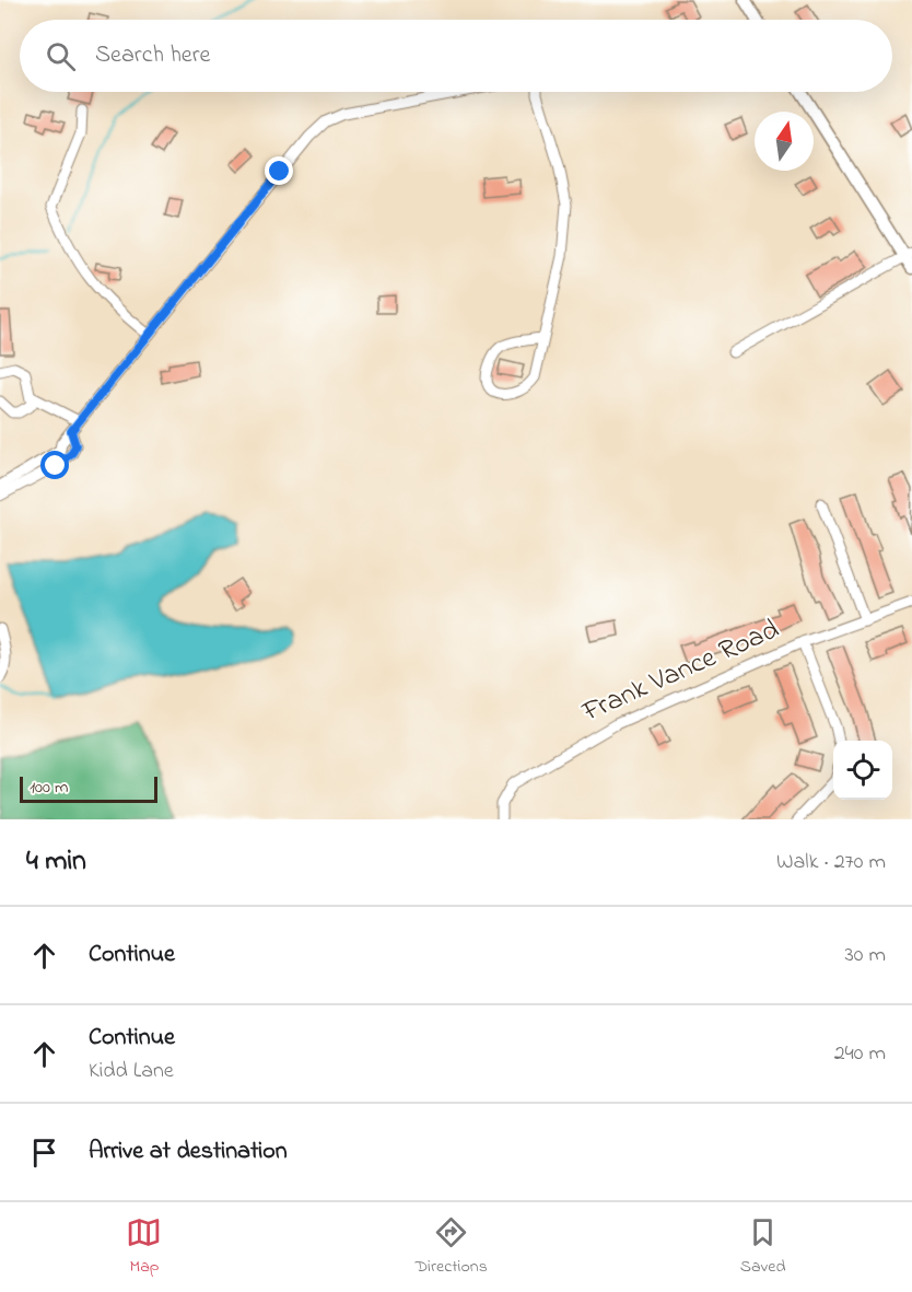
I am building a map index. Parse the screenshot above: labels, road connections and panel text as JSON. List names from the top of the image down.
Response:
{
  "streets": {
    "street": ["Frank Vance Road"]
  },
  "scale_bar": "100 m",
  "north": "top",
  "page": {
    "search": "Search here",
    "scale": "100 m",
    "heading": ["4 min", "Walk · 270 m"],
    "list": [
      ["Continue", "30 m"],
      ["Continue", "Kidd Lane", "240 m"],
      "Arrive at destination"
    ],
    "nav": ["Map", "Directions", "Saved"]
  }
}
